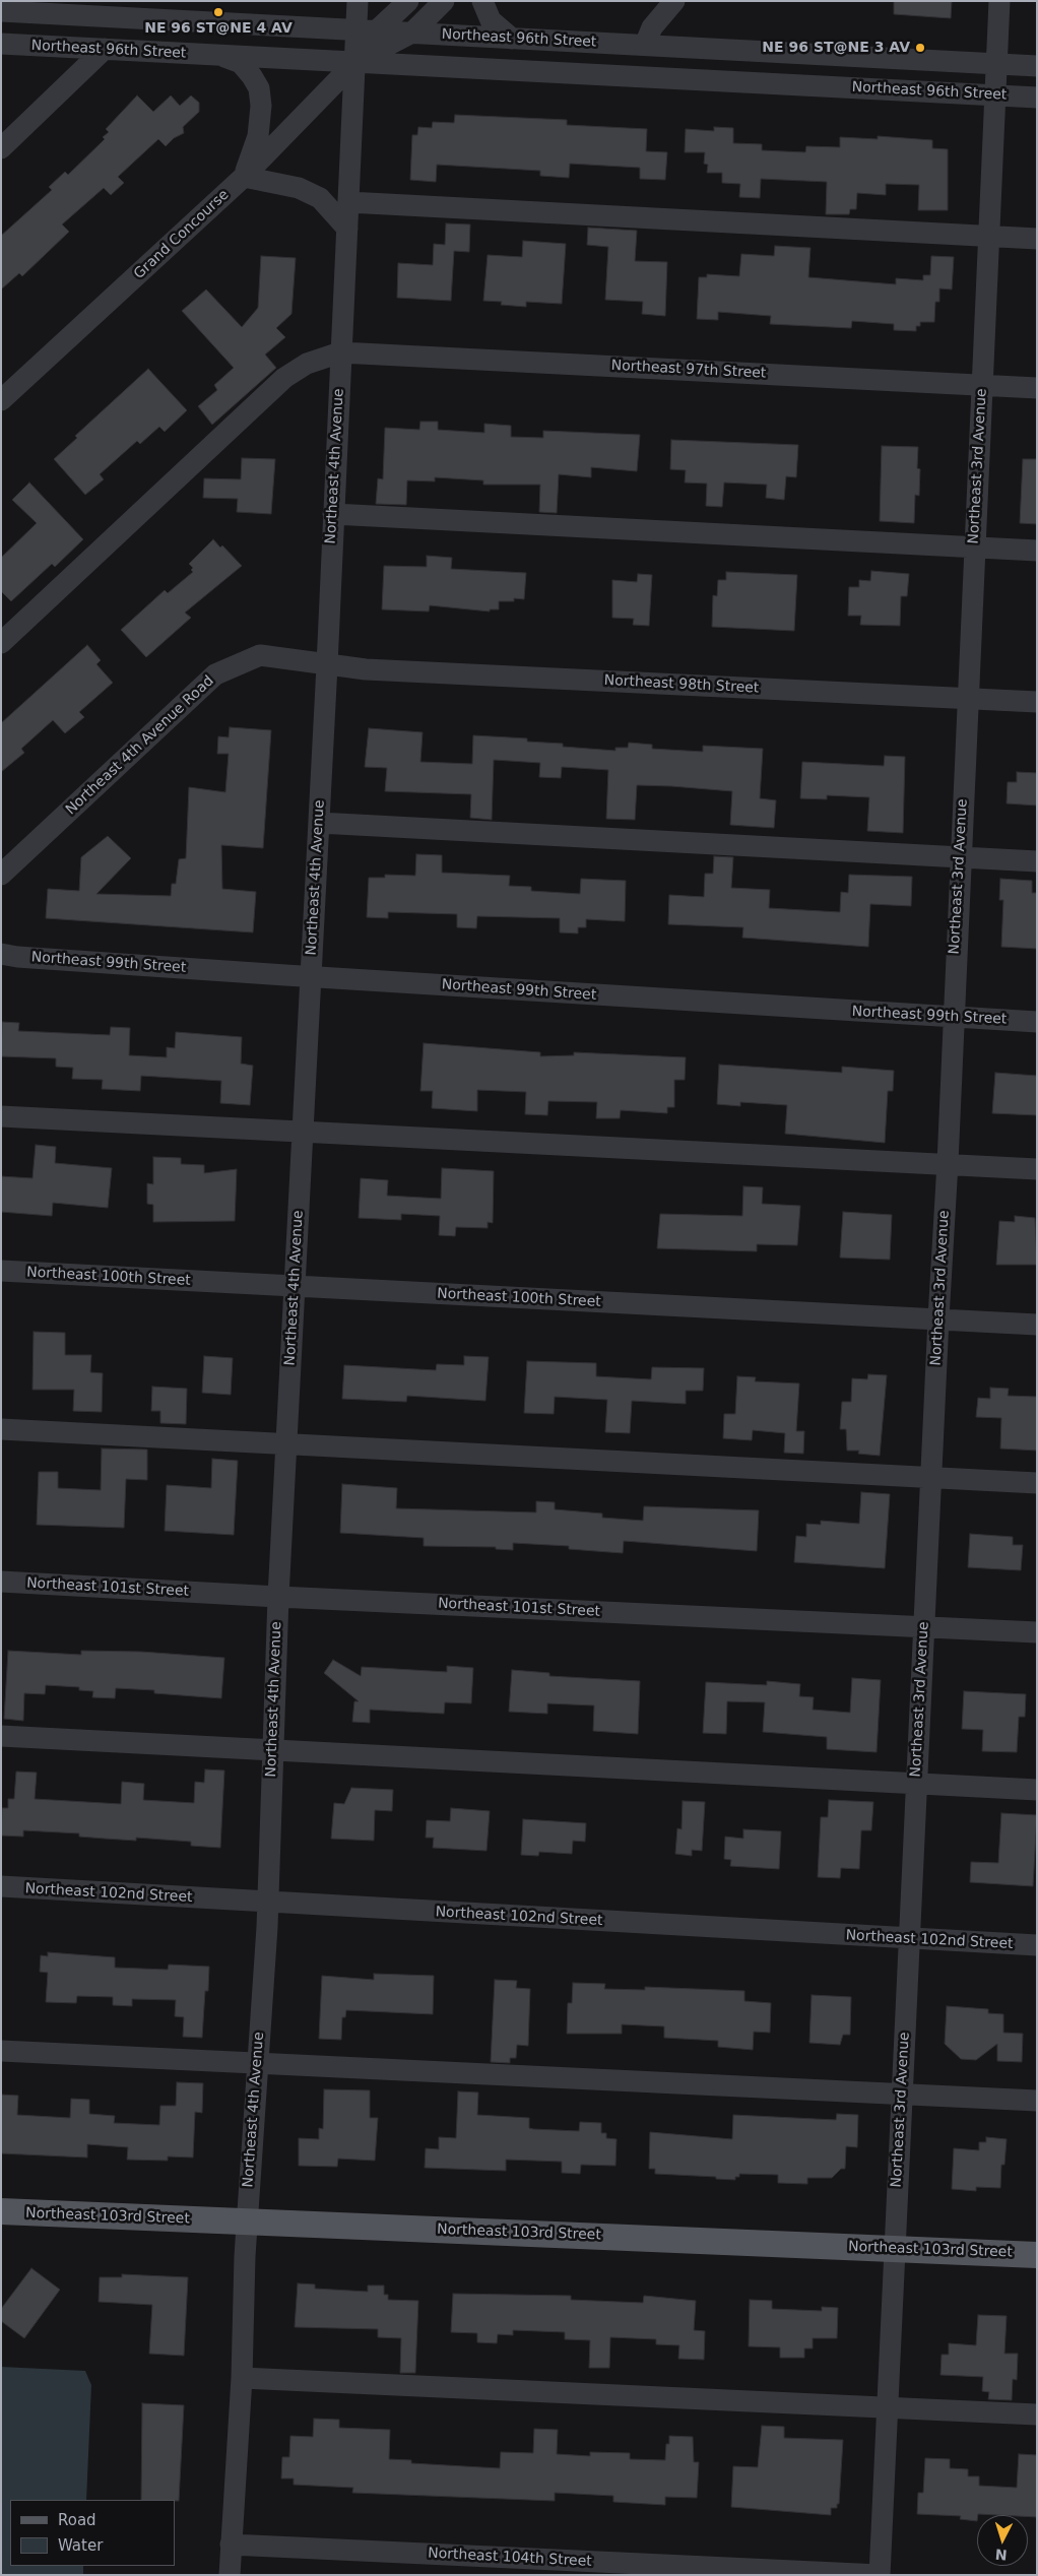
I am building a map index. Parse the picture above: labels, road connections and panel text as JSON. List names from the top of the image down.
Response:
{
  "streets": {
    "main road": ["Northeast 103rd Street"],
    "street": [
      "Northeast 96th Street",
      "Grand Concourse",
      "Northeast 97th Street",
      "Northeast 4th Avenue",
      "Northeast 3rd Avenue",
      "Northeast 98th Street",
      "Northeast 4th Avenue Road",
      "Northeast 99th Street",
      "Northeast 100th Street",
      "Northeast 101st Street",
      "Northeast 102nd Street",
      "Northeast 104th Street"
    ]
  },
  "crossings": [
    ["Northeast 96th Street", "Grand Concourse"],
    ["Northeast 96th Street", "Northeast 4th Avenue"],
    ["Northeast 96th Street", "Northeast 3rd Avenue"],
    ["Grand Concourse", "Northeast 4th Avenue"],
    ["Northeast 97th Street", "Northeast 4th Avenue"],
    ["Northeast 97th Street", "Northeast 3rd Avenue"],
    ["Northeast 4th Avenue", "Northeast 98th Street"],
    ["Northeast 4th Avenue", "Northeast 4th Avenue Road"],
    ["Northeast 4th Avenue", "Northeast 99th Street"],
    ["Northeast 4th Avenue", "Northeast 100th Street"],
    ["Northeast 4th Avenue", "Northeast 101st Street"],
    ["Northeast 4th Avenue", "Northeast 102nd Street"],
    ["Northeast 4th Avenue", "Northeast 103rd Street"],
    ["Northeast 4th Avenue", "Northeast 104th Street"],
    ["Northeast 3rd Avenue", "Northeast 98th Street"],
    ["Northeast 3rd Avenue", "Northeast 99th Street"],
    ["Northeast 3rd Avenue", "Northeast 100th Street"],
    ["Northeast 3rd Avenue", "Northeast 101st Street"],
    ["Northeast 3rd Avenue", "Northeast 102nd Street"],
    ["Northeast 3rd Avenue", "Northeast 103rd Street"],
    ["Northeast 3rd Avenue", "Northeast 104th Street"],
    ["Northeast 98th Street", "Northeast 4th Avenue Road"]
  ],
  "places": ["NE 96 ST@NE 4 AV", "NE 96 ST@NE 3 AV"],
  "legend": ["Road", "Water"],
  "north": "bottom"
}
